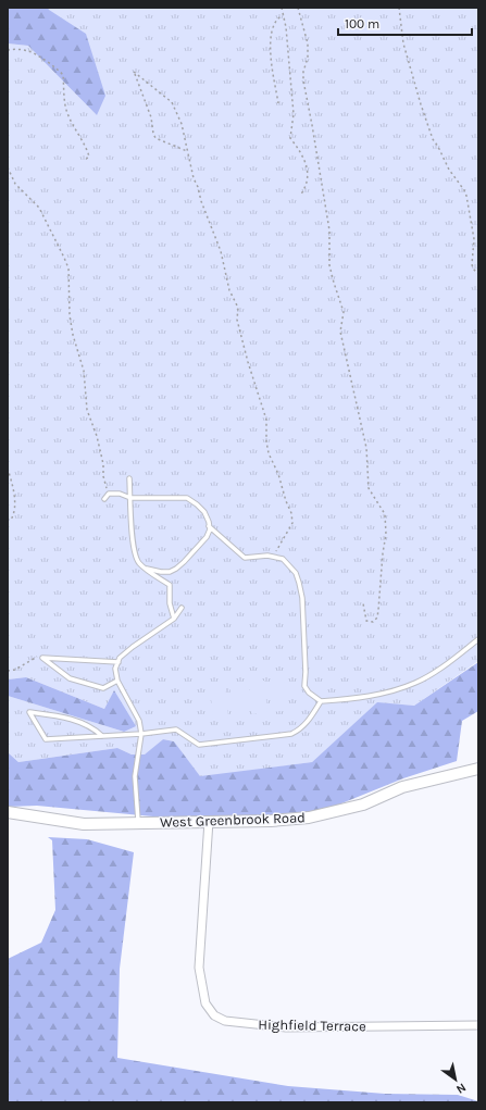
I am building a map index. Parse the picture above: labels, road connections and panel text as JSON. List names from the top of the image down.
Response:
{
  "streets": {
    "street": ["West Greenbrook Road", "Highfield Terrace"]
  },
  "crossings": [
    ["West Greenbrook Road", "Highfield Terrace"]
  ],
  "scale_bar": "100 m",
  "north": "bottom right"
}
